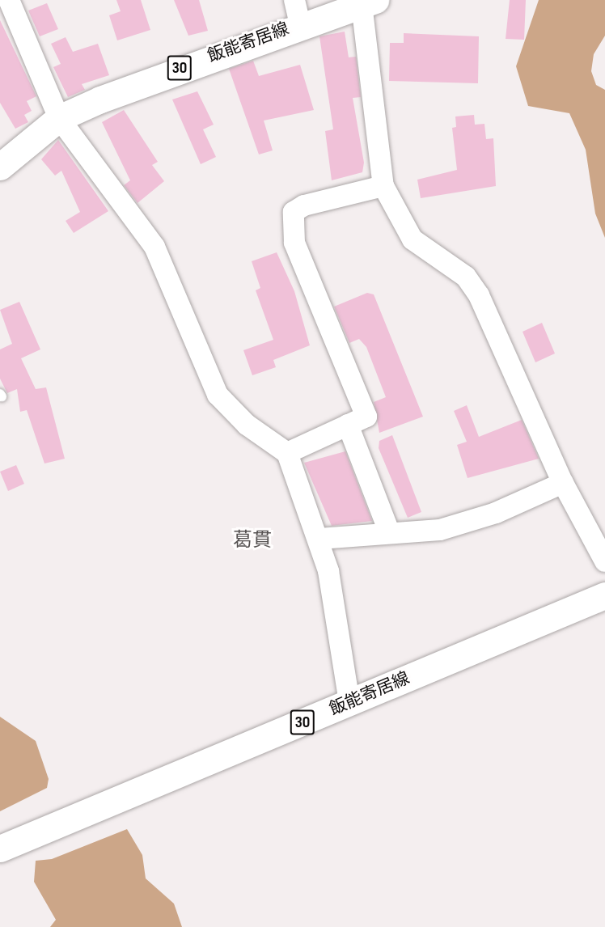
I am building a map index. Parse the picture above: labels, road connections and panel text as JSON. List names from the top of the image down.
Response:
{
  "streets": {
    "main road": ["飯能寄居線", "30"]
  },
  "districts": ["葛貫"]
}
